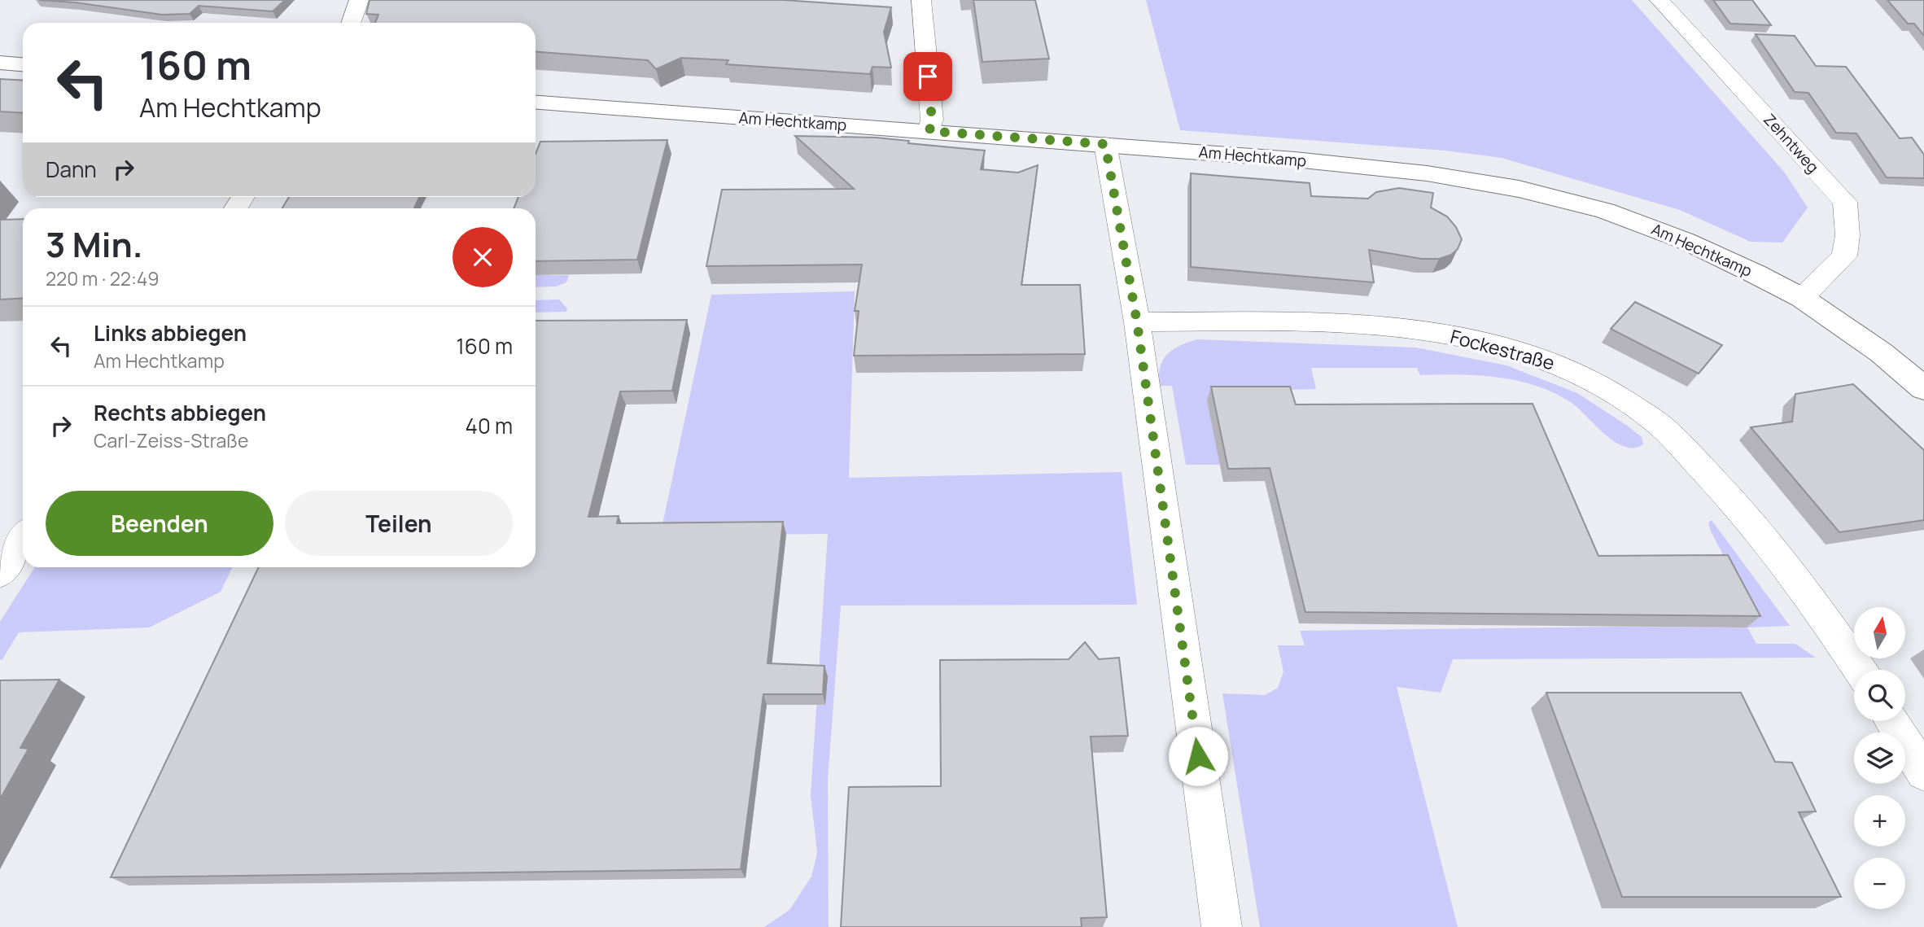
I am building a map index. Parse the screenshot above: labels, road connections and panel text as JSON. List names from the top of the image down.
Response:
{
  "streets": {
    "street": ["Am Hechtkamp", "Zehntweg", "Fockestraße"]
  },
  "crossings": [
    ["Am Hechtkamp", "Zehntweg"]
  ],
  "north": "top",
  "page": {
    "turn": ["160 m", "Am Hechtkamp"],
    "then": "Dann",
    "heading": ["3 Min.", "220 m · 22:49"],
    "list": [
      {
        "name": "Links abbiegen",
        "note": "Am Hechtkamp",
        "value": "160 m"
      },
      {
        "name": "Rechts abbiegen",
        "note": "Carl-Zeiss-Straße",
        "value": "40 m"
      }
    ],
    "buttons": ["Beenden", "Teilen"],
    "map_buttons": ["+", "−"]
  }
}
